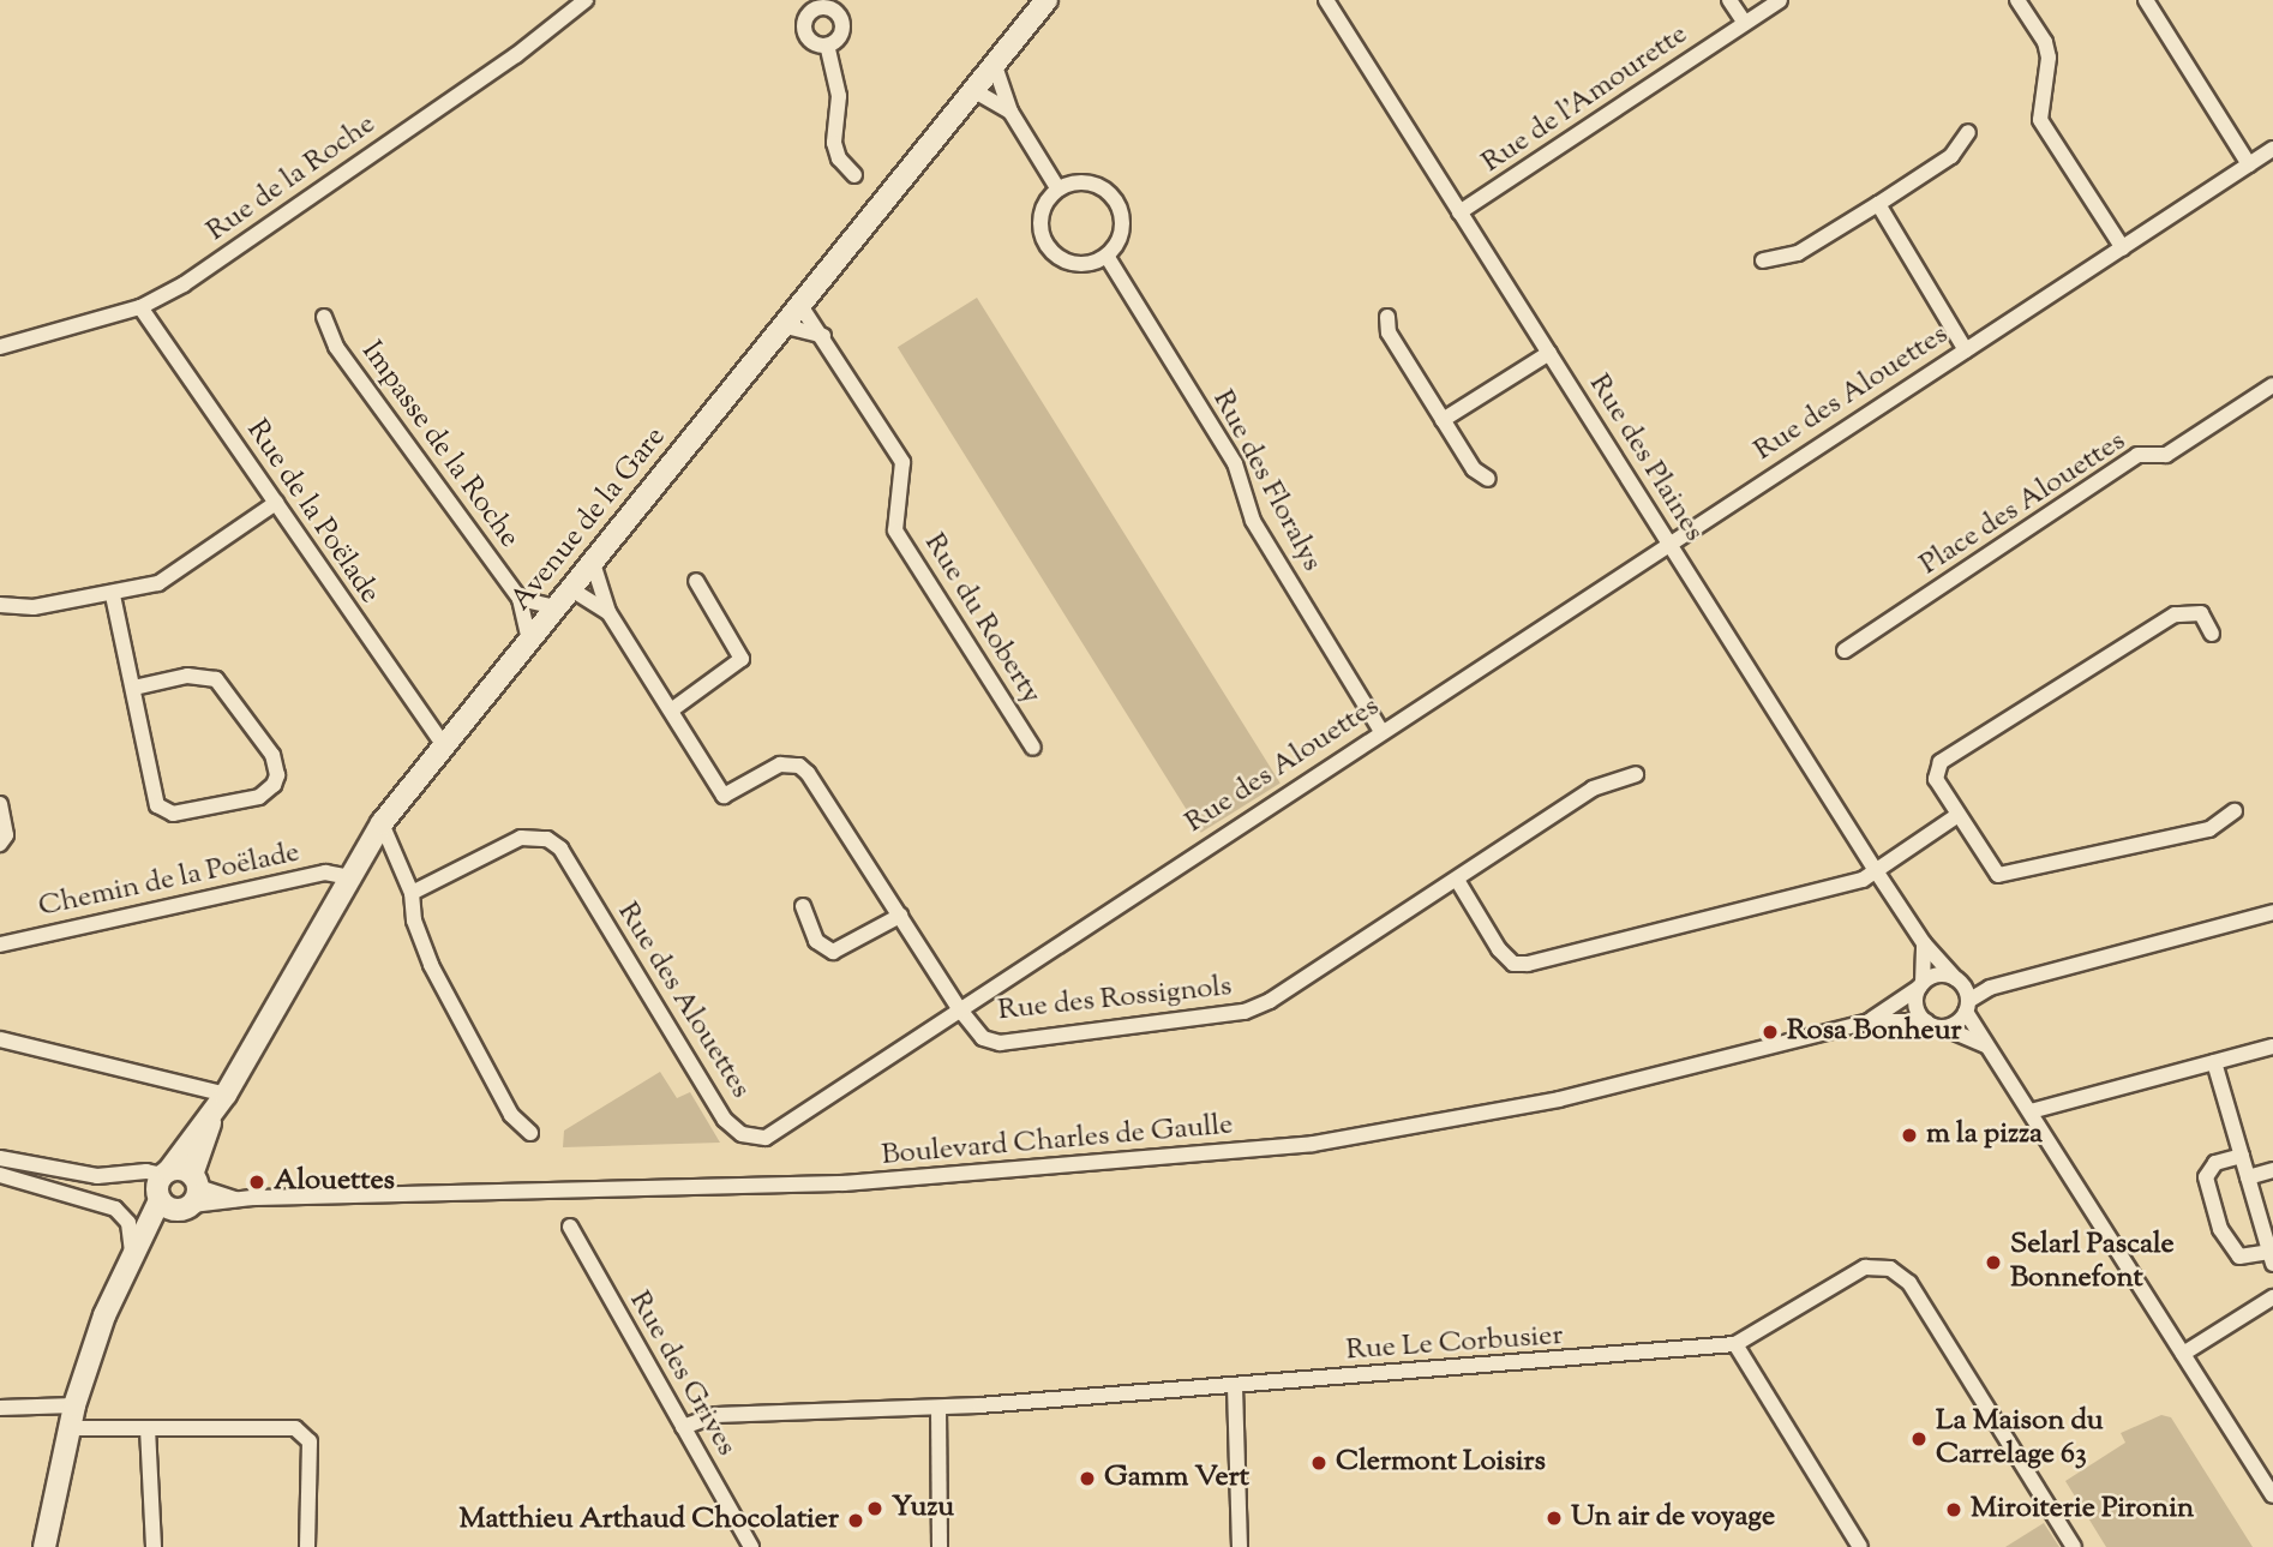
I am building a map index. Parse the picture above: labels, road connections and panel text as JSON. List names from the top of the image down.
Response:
{
  "streets": {
    "street": [
      "Rue de l'Amourette",
      "Rue de la Roche",
      "Rue des Alouettes",
      "Impasse de la Roche",
      "Rue des Plaines",
      "Rue des Floralys",
      "Place des Alouettes",
      "Rue de la Poëlade",
      "Avenue de la Gare",
      "Rue du Roberty",
      "Chemin de la Poëlade",
      "Rue des Rossignols",
      "Boulevard Charles de Gaulle",
      "Rue Le Corbusier",
      "Rue des Grives"
    ]
  },
  "crossings": [
    ["Rue de l'Amourette", "Rue des Plaines"],
    ["Rue de la Roche", "Rue de la Poëlade"],
    ["Rue des Alouettes", "Rue des Plaines"],
    ["Rue des Alouettes", "Rue des Floralys"],
    ["Rue des Alouettes", "Rue des Rossignols"],
    ["Impasse de la Roche", "Avenue de la Gare"],
    ["Rue des Plaines", "Boulevard Charles de Gaulle"],
    ["Rue de la Poëlade", "Avenue de la Gare"],
    ["Avenue de la Gare", "Rue du Roberty"],
    ["Avenue de la Gare", "Chemin de la Poëlade"],
    ["Avenue de la Gare", "Boulevard Charles de Gaulle"],
    ["Rue Le Corbusier", "Rue des Grives"]
  ],
  "places": [
    "Rosa Bonheur",
    "m la pizza",
    "Alouettes",
    "Selarl Pascale Bonnefont",
    "La Maison du Carrelage 63",
    "Clermont Loisirs",
    "Gamm Vert",
    "Yuzu",
    "Miroiterie Pironin",
    "Un air de voyage",
    "Matthieu Arthaud Chocolatier"
  ]
}
